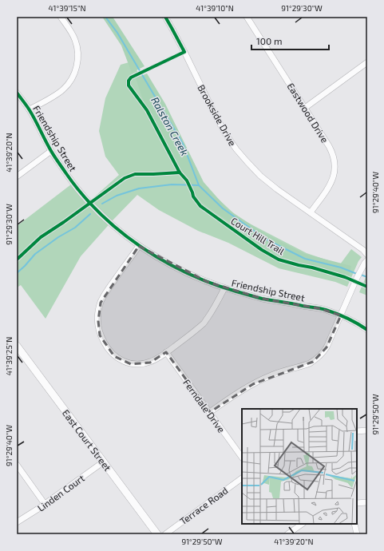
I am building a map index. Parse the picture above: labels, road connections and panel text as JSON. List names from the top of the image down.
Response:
{
  "streets": {
    "street": [
      "Eastwood Drive",
      "Brookside Drive",
      "Friendship Street",
      "Ferndale Drive",
      "East Court Street",
      "Linden Court",
      "Terrace Road"
    ],
    "cycle path": ["Court Hill Trail"]
  },
  "crossings": [
    ["Eastwood Drive", "Brookside Drive"],
    ["East Court Street", "Linden Court"]
  ],
  "water": ["Ralston Creek"],
  "scale_bar": "100 m",
  "coordinates": [
    "41°39'15\"N",
    "41°39'10\"N",
    "91°29'30\"W",
    "41°39'20\"N",
    "91°29'40\"W",
    "41°39'25\"N",
    "91°29'50\"W"
  ]
}
